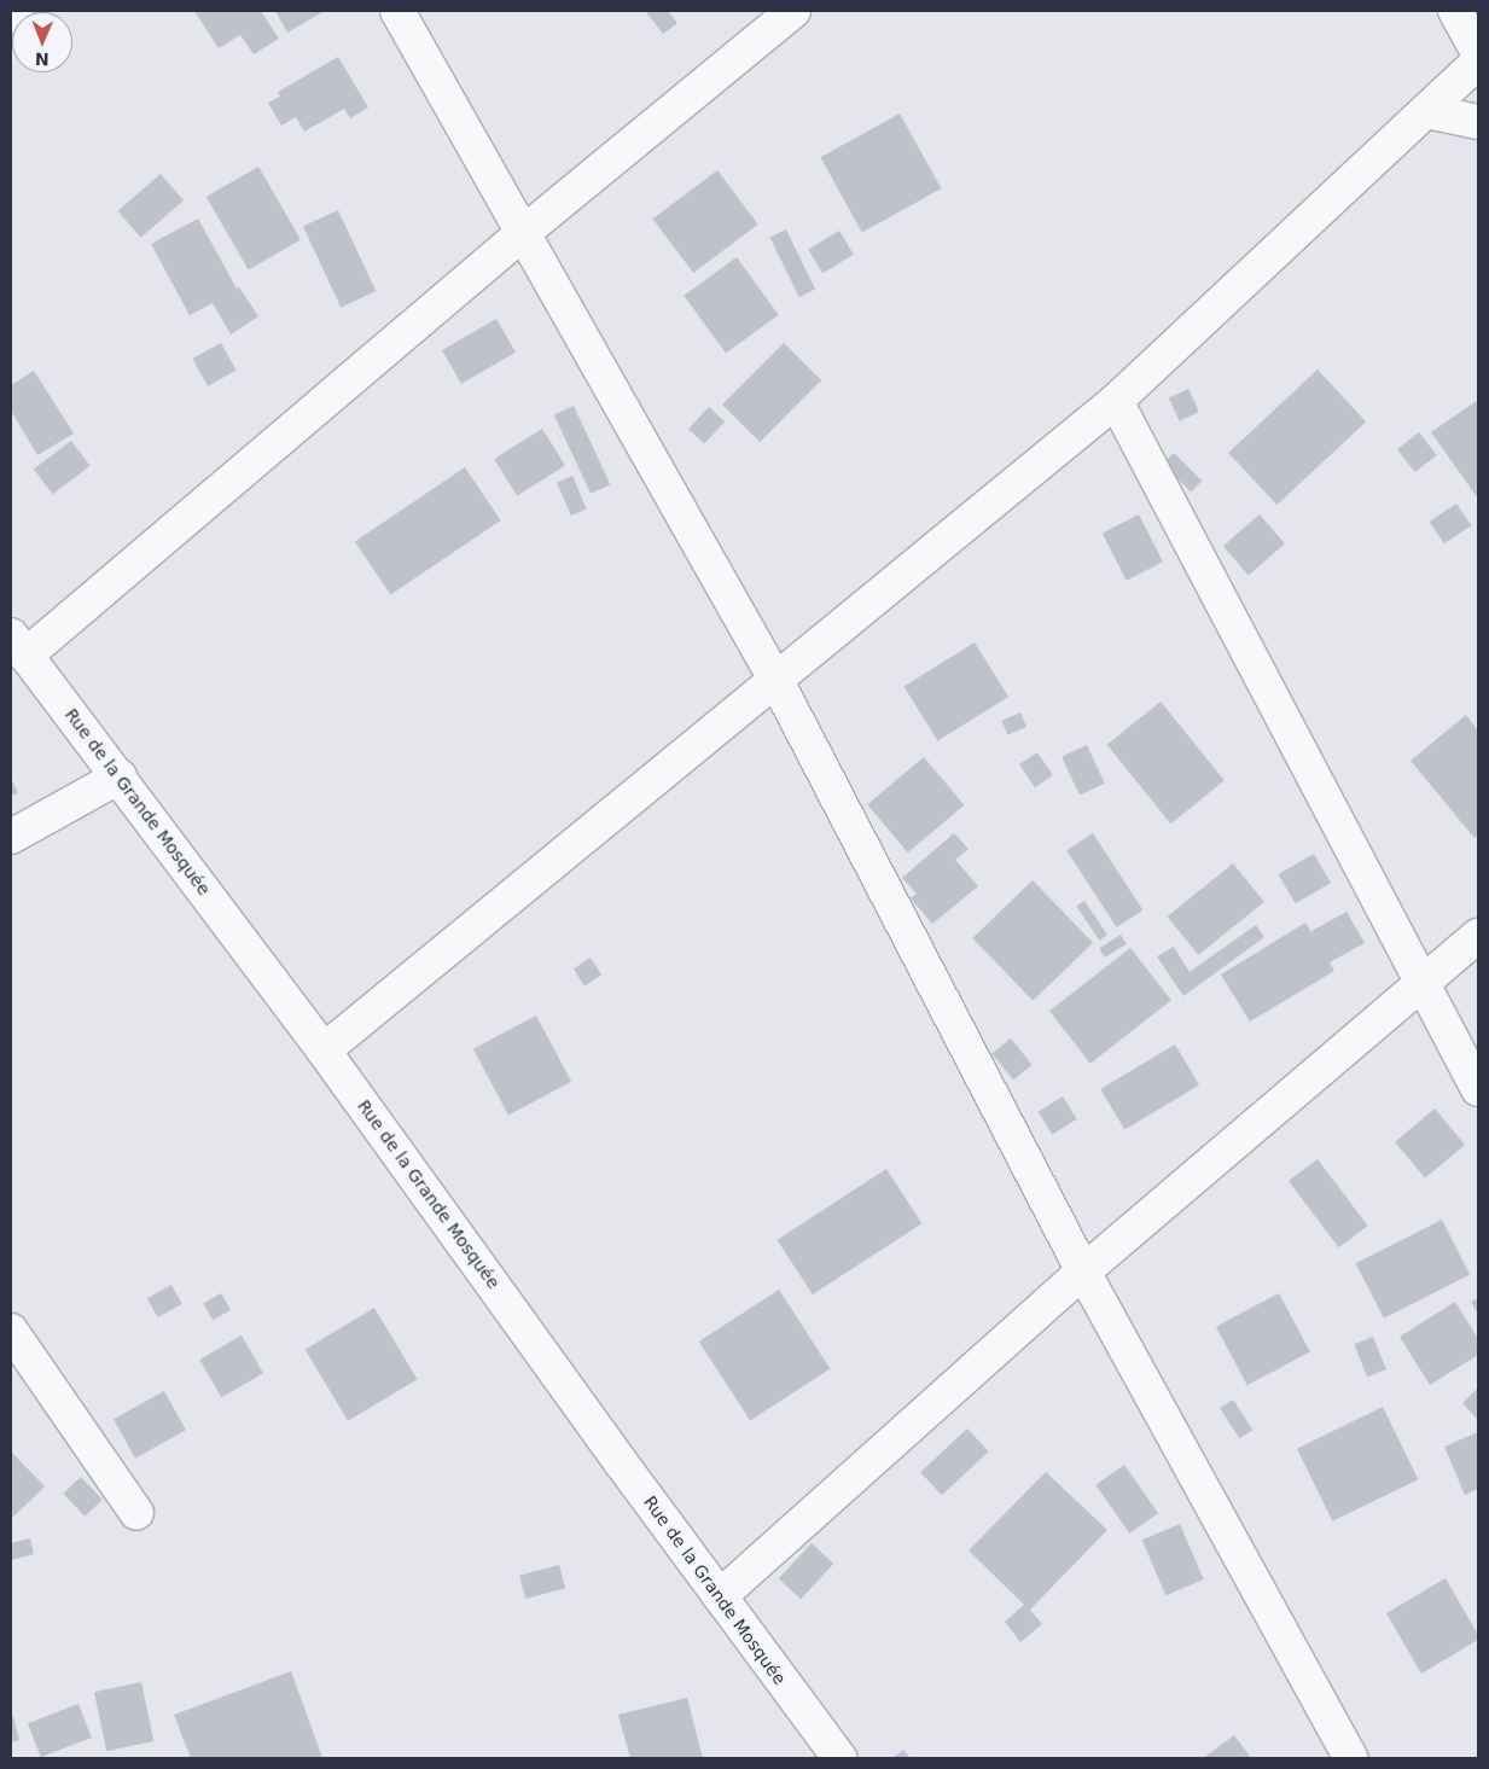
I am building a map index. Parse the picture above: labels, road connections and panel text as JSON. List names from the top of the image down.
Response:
{
  "streets": {
    "street": ["Rue de la Grande Mosquée"]
  },
  "north": "bottom"
}
